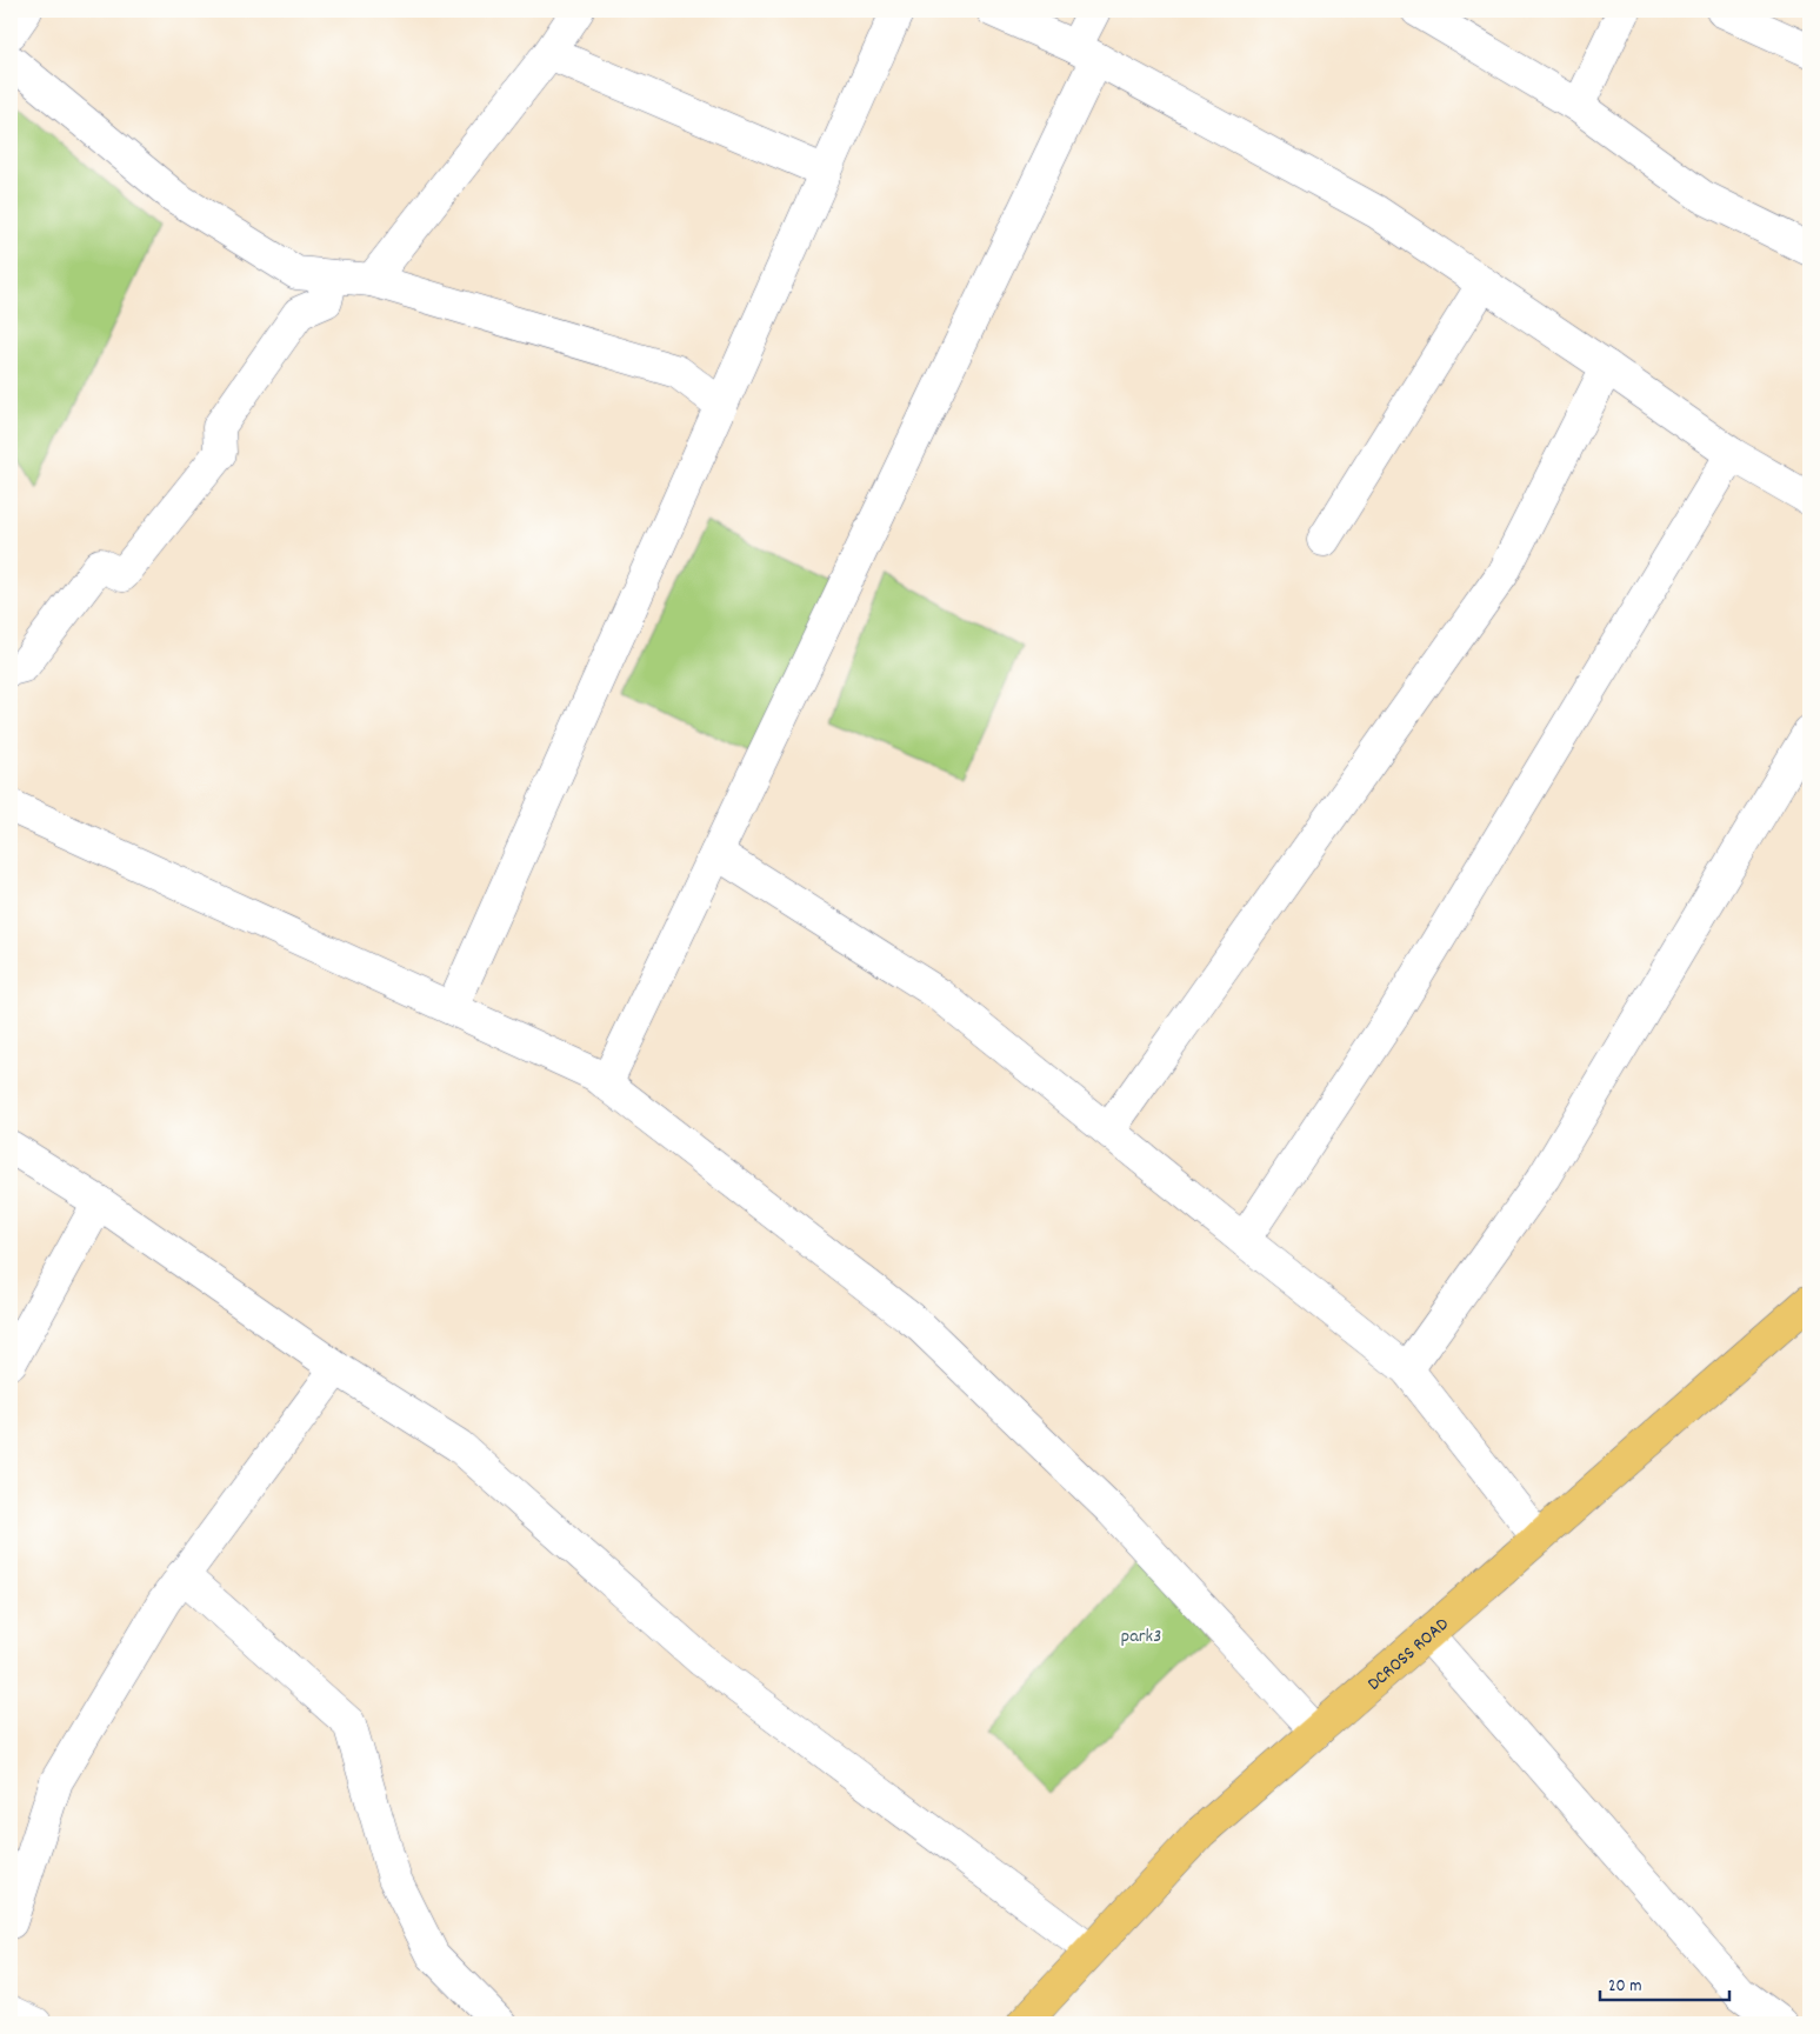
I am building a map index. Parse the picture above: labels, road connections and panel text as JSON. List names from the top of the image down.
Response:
{
  "streets": {
    "main road": ["DCROSS ROAD"]
  },
  "parks": ["park3"],
  "scale_bar": "20 m"
}
